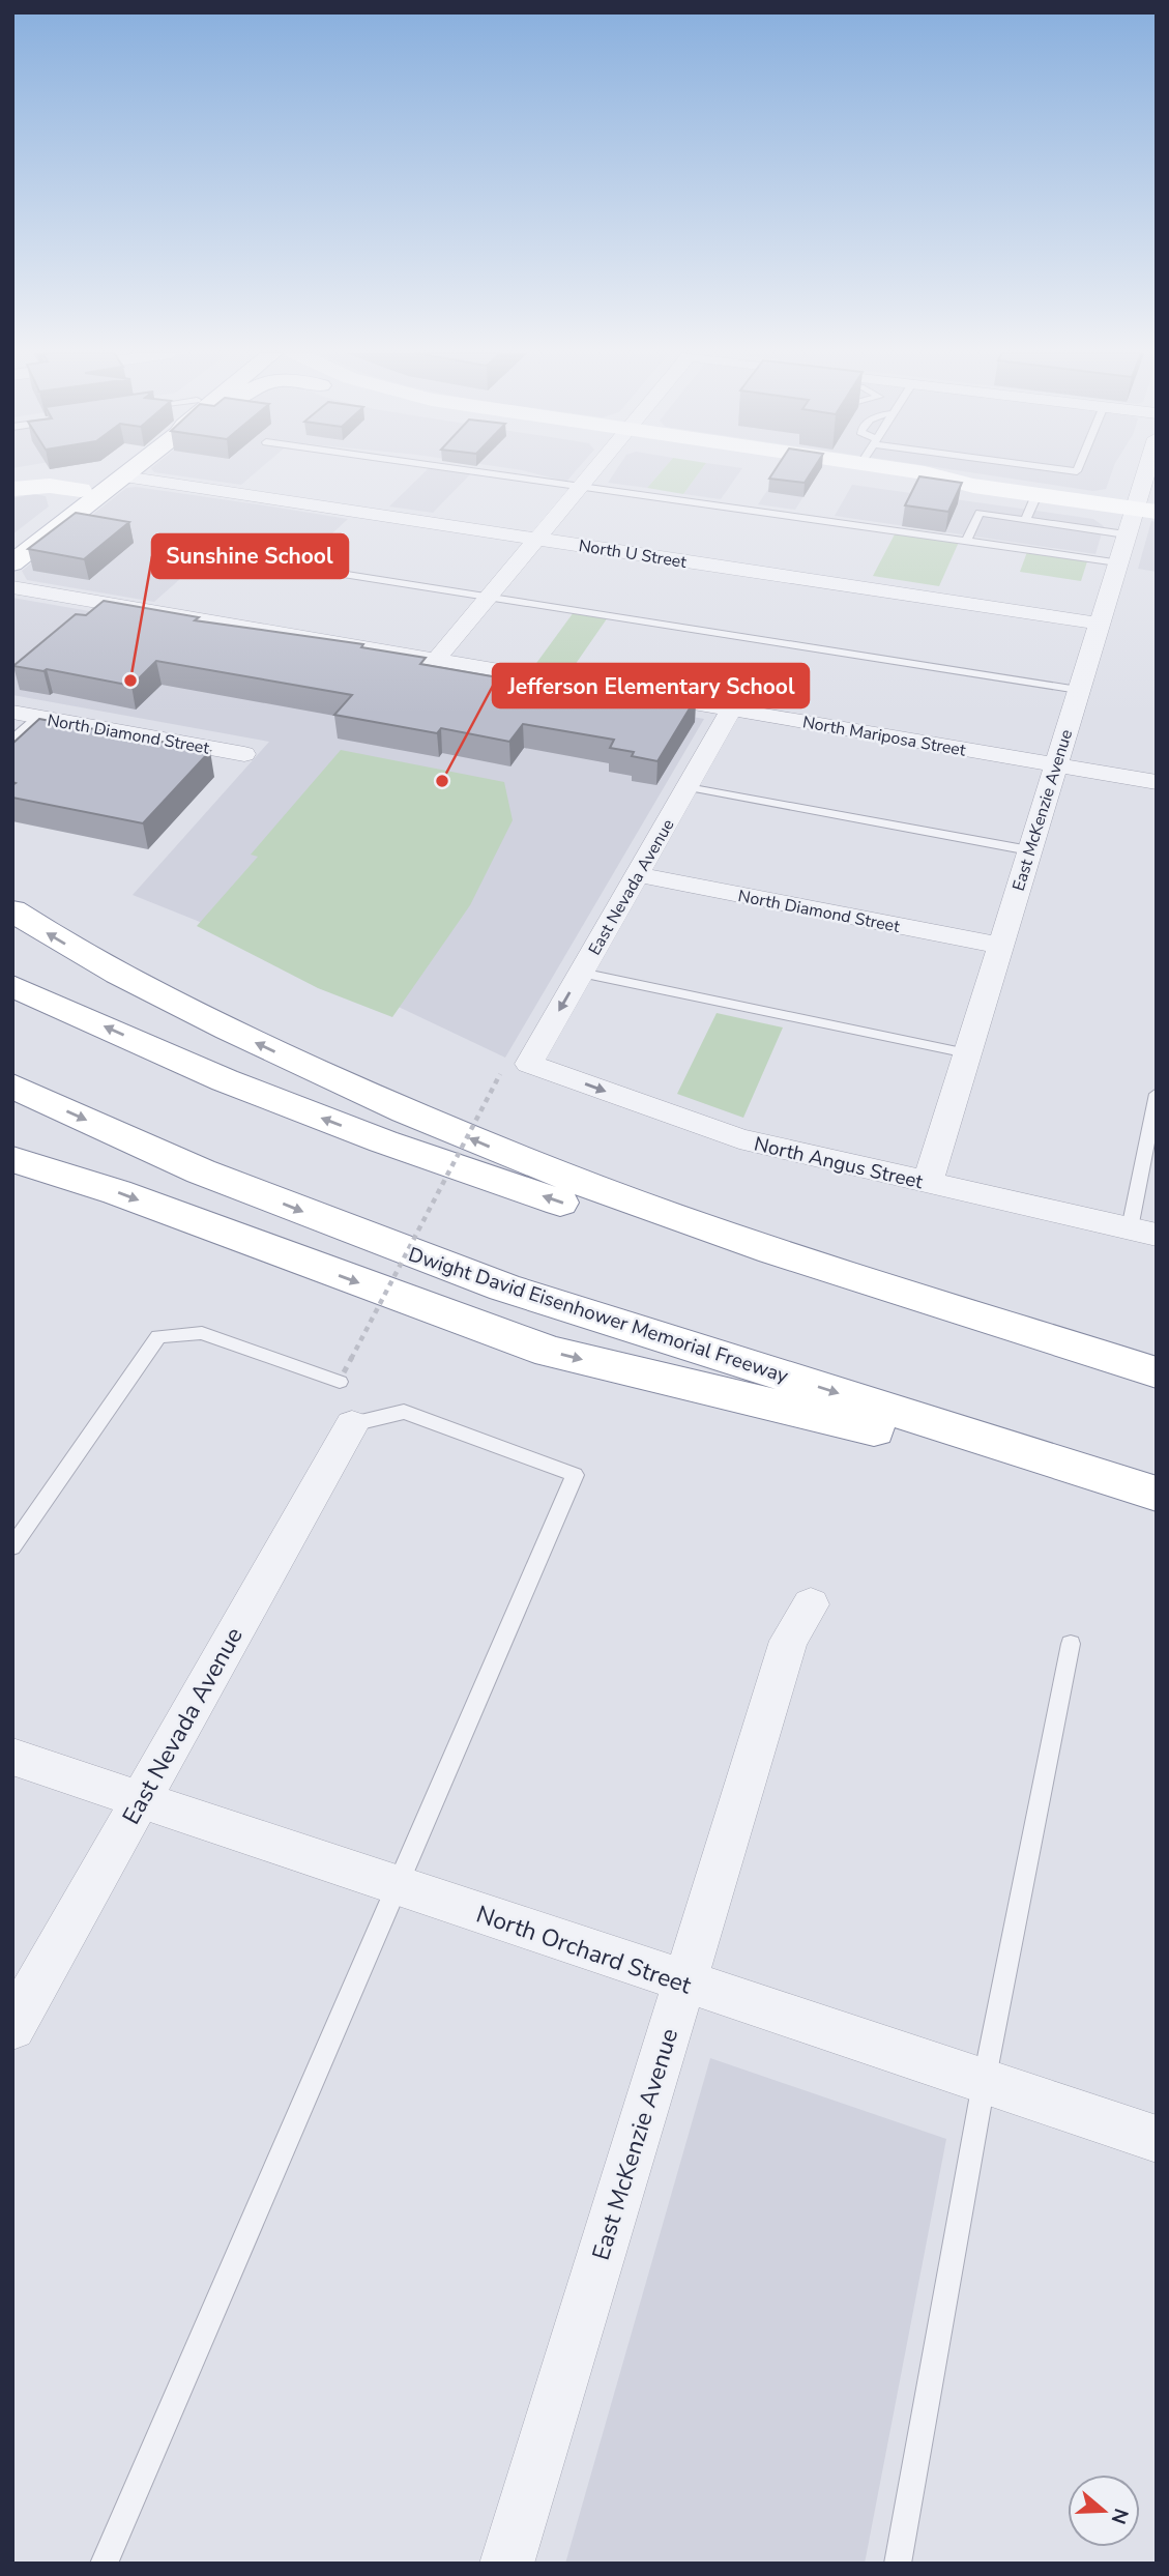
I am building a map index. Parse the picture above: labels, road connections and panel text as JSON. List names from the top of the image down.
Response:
{
  "streets": {
    "main road": ["Dwight David Eisenhower Memorial Freeway"],
    "street": [
      "North U Street",
      "North Diamond Street",
      "North Mariposa Street",
      "East McKenzie Avenue",
      "East Nevada Avenue",
      "North Angus Street",
      "North Orchard Street"
    ]
  },
  "crossings": [
    ["North U Street", "East McKenzie Avenue"],
    ["North Diamond Street", "East McKenzie Avenue"],
    ["North Diamond Street", "East Nevada Avenue"],
    ["North Mariposa Street", "East McKenzie Avenue"],
    ["North Mariposa Street", "East Nevada Avenue"],
    ["East McKenzie Avenue", "North Angus Street"],
    ["East McKenzie Avenue", "North Orchard Street"],
    ["East Nevada Avenue", "North Angus Street"],
    ["East Nevada Avenue", "North Orchard Street"]
  ],
  "one_way": ["North Angus Street"],
  "places": ["Sunshine School", "Jefferson Elementary School"],
  "north": "right"
}
